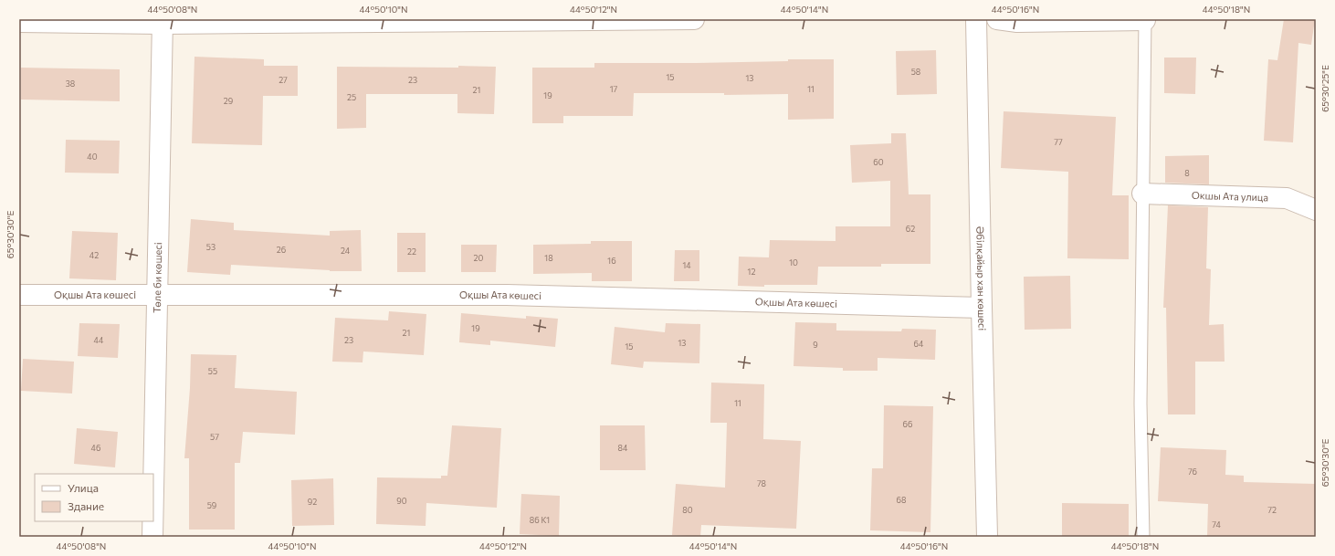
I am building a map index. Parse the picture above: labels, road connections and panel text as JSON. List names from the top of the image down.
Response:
{
  "streets": {
    "street": [
      "Окшы Ата улица",
      "Төле би көшесі",
      "Әбілқайыр хан көшесі",
      "Оқшы Ата көшесі"
    ]
  },
  "crossings": [
    ["Төле би көшесі", "Оқшы Ата көшесі"],
    ["Әбілқайыр хан көшесі", "Оқшы Ата көшесі"]
  ],
  "house_numbers": [
    "58",
    "15",
    "13",
    "27",
    "23",
    "38",
    "17",
    "11",
    "21",
    "19",
    "25",
    "29",
    "77",
    "40",
    "60",
    "8",
    "62",
    "53",
    "26",
    "24",
    "22",
    "42",
    "20",
    "18",
    "16",
    "10",
    "14",
    "12",
    "19",
    "21",
    "44",
    "23",
    "13",
    "64",
    "9",
    "15",
    "55",
    "11",
    "66",
    "57",
    "46",
    "84",
    "76",
    "78",
    "68",
    "90",
    "92",
    "59",
    "80",
    "72",
    "86 К1",
    "74"
  ],
  "legend": ["Улица", "Здание"],
  "coordinates": [
    "44°50'08\"N",
    "44°50'10\"N",
    "44°50'12\"N",
    "44°50'14\"N",
    "44°50'16\"N",
    "44°50'18\"N",
    "65°30'25\"E",
    "65°30'30\"E"
  ]
}
